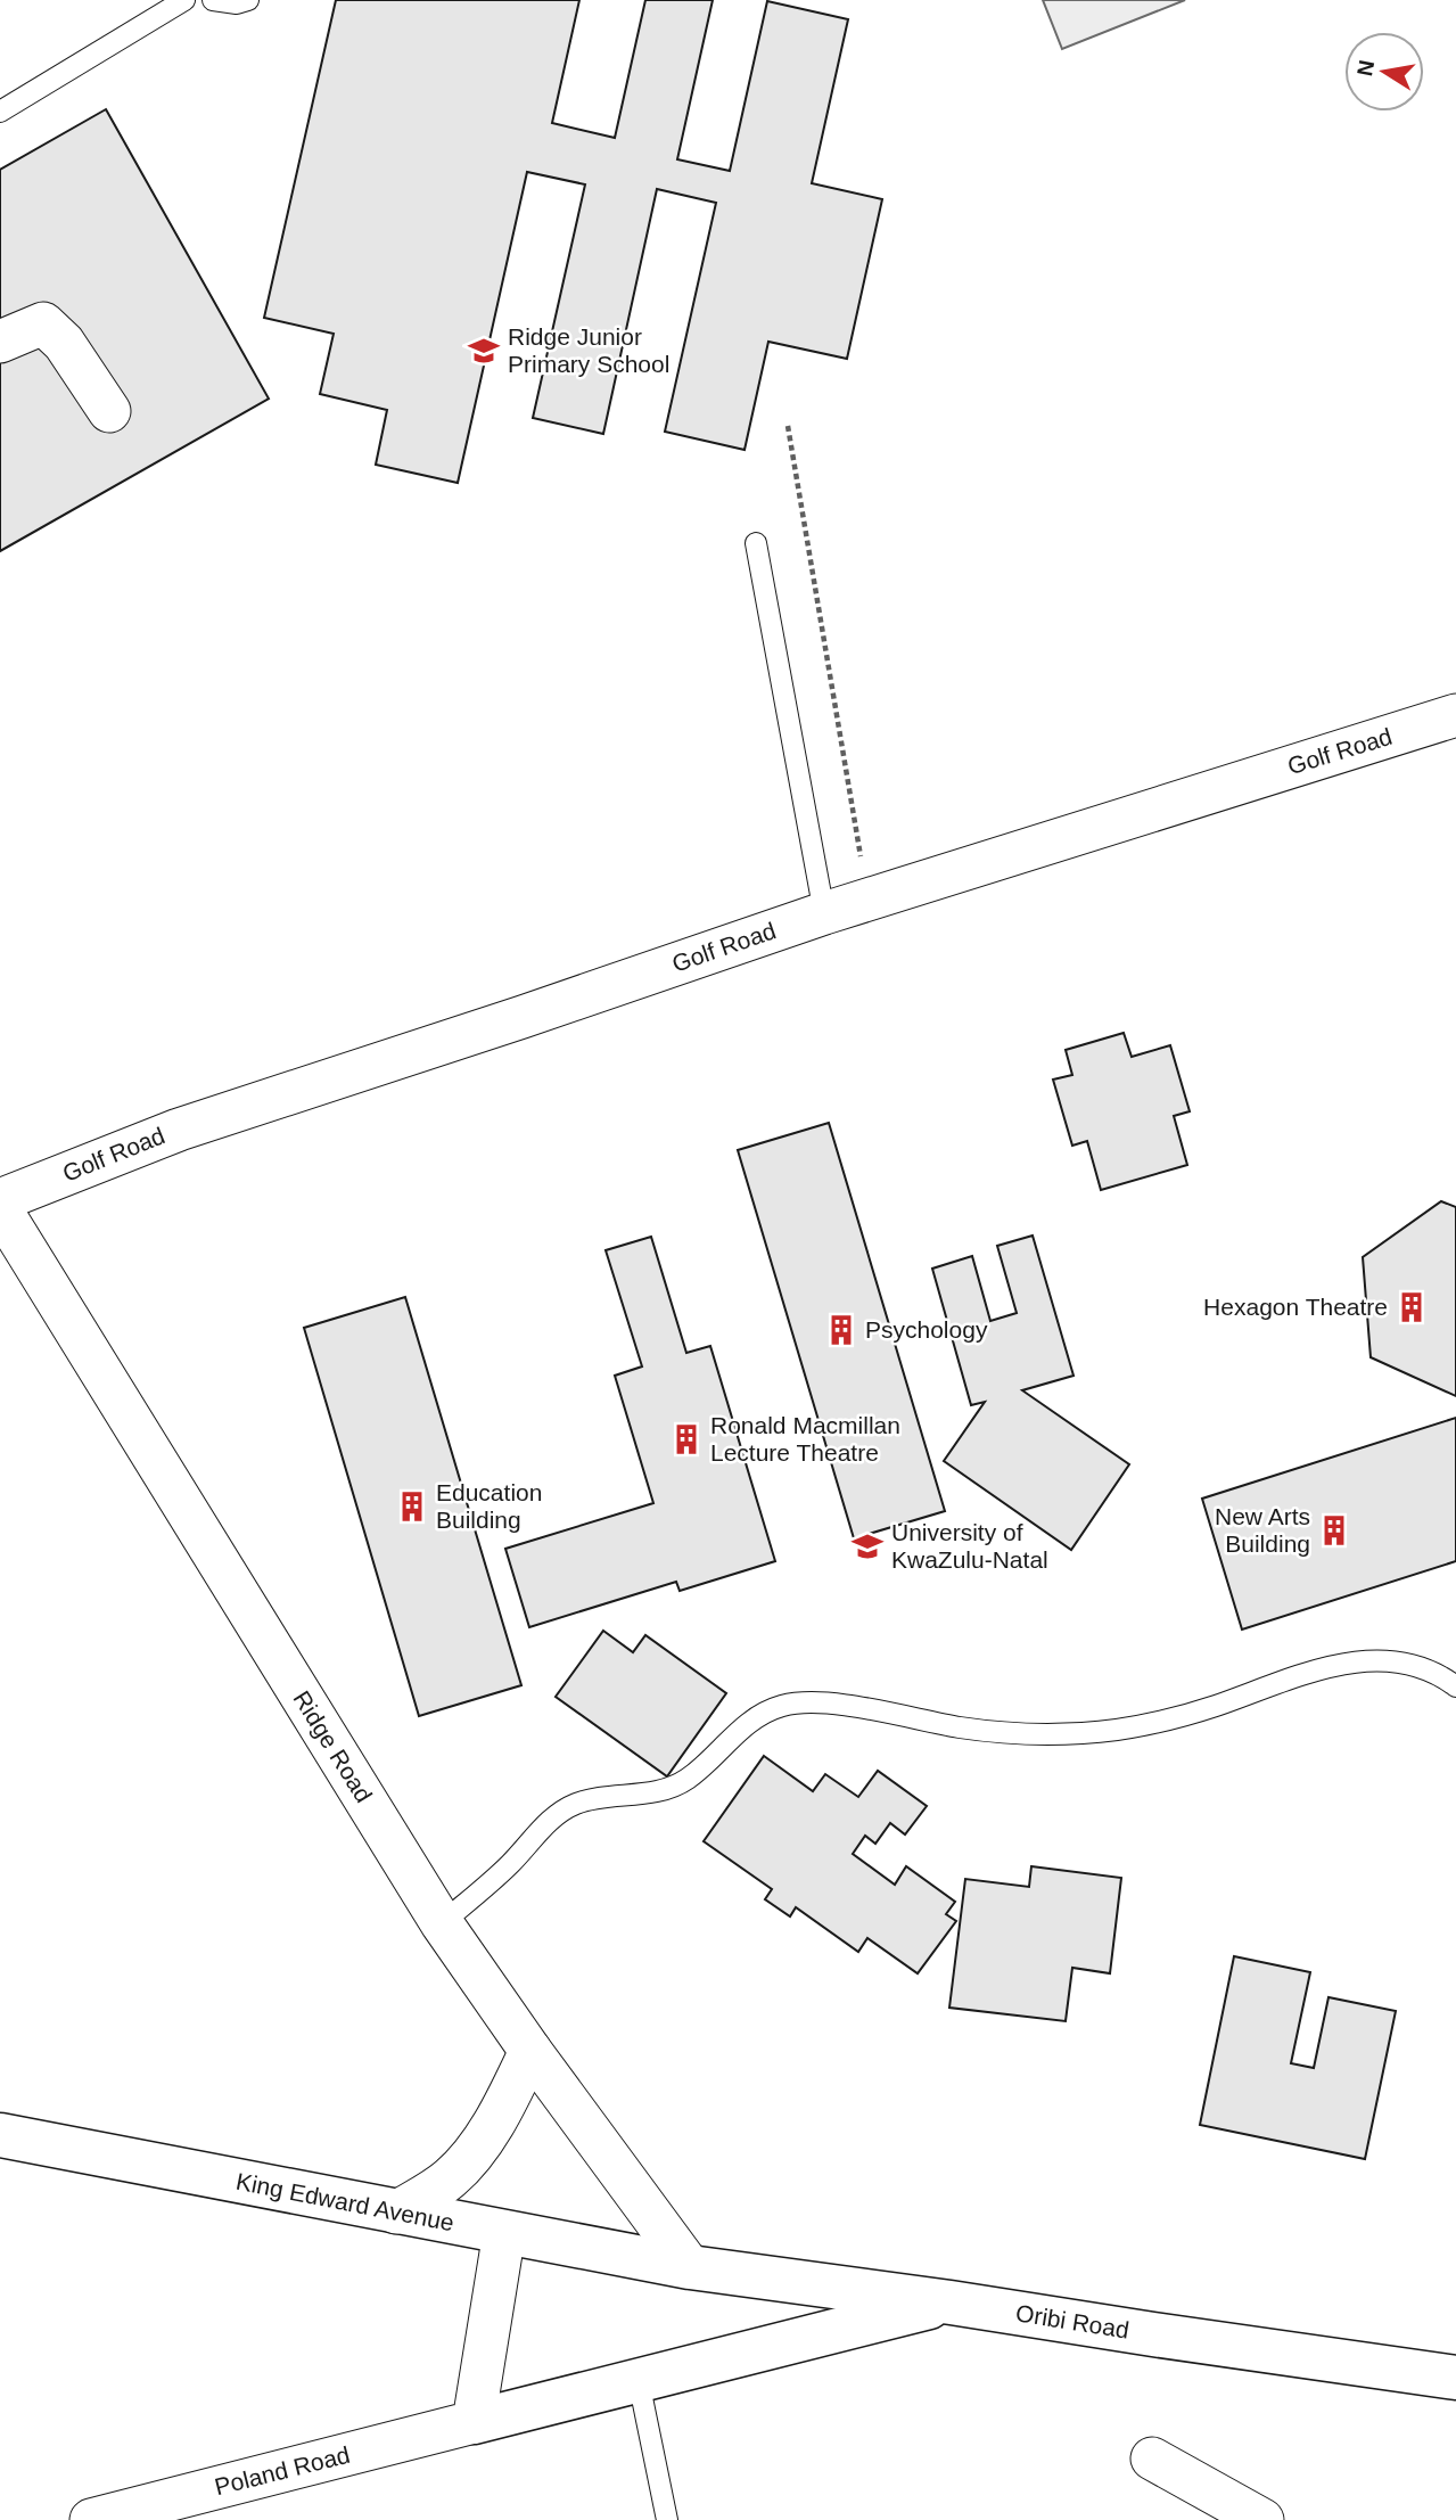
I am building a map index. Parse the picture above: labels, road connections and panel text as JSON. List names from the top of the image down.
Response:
{
  "streets": {
    "street": [
      "Golf Road",
      "Ridge Road",
      "King Edward Avenue",
      "Oribi Road",
      "Poland Road"
    ]
  },
  "crossings": [
    ["Ridge Road", "King Edward Avenue"],
    ["Ridge Road", "Oribi Road"],
    ["King Edward Avenue", "Oribi Road"]
  ],
  "places": {
    "school or university": ["Ridge Junior Primary School", "University of KwaZulu-Natal"],
    "building": [
      "Hexagon Theatre",
      "Psychology",
      "Ronald Macmillan Lecture Theatre",
      "Education Building",
      "New Arts Building"
    ]
  },
  "north": "left"
}
